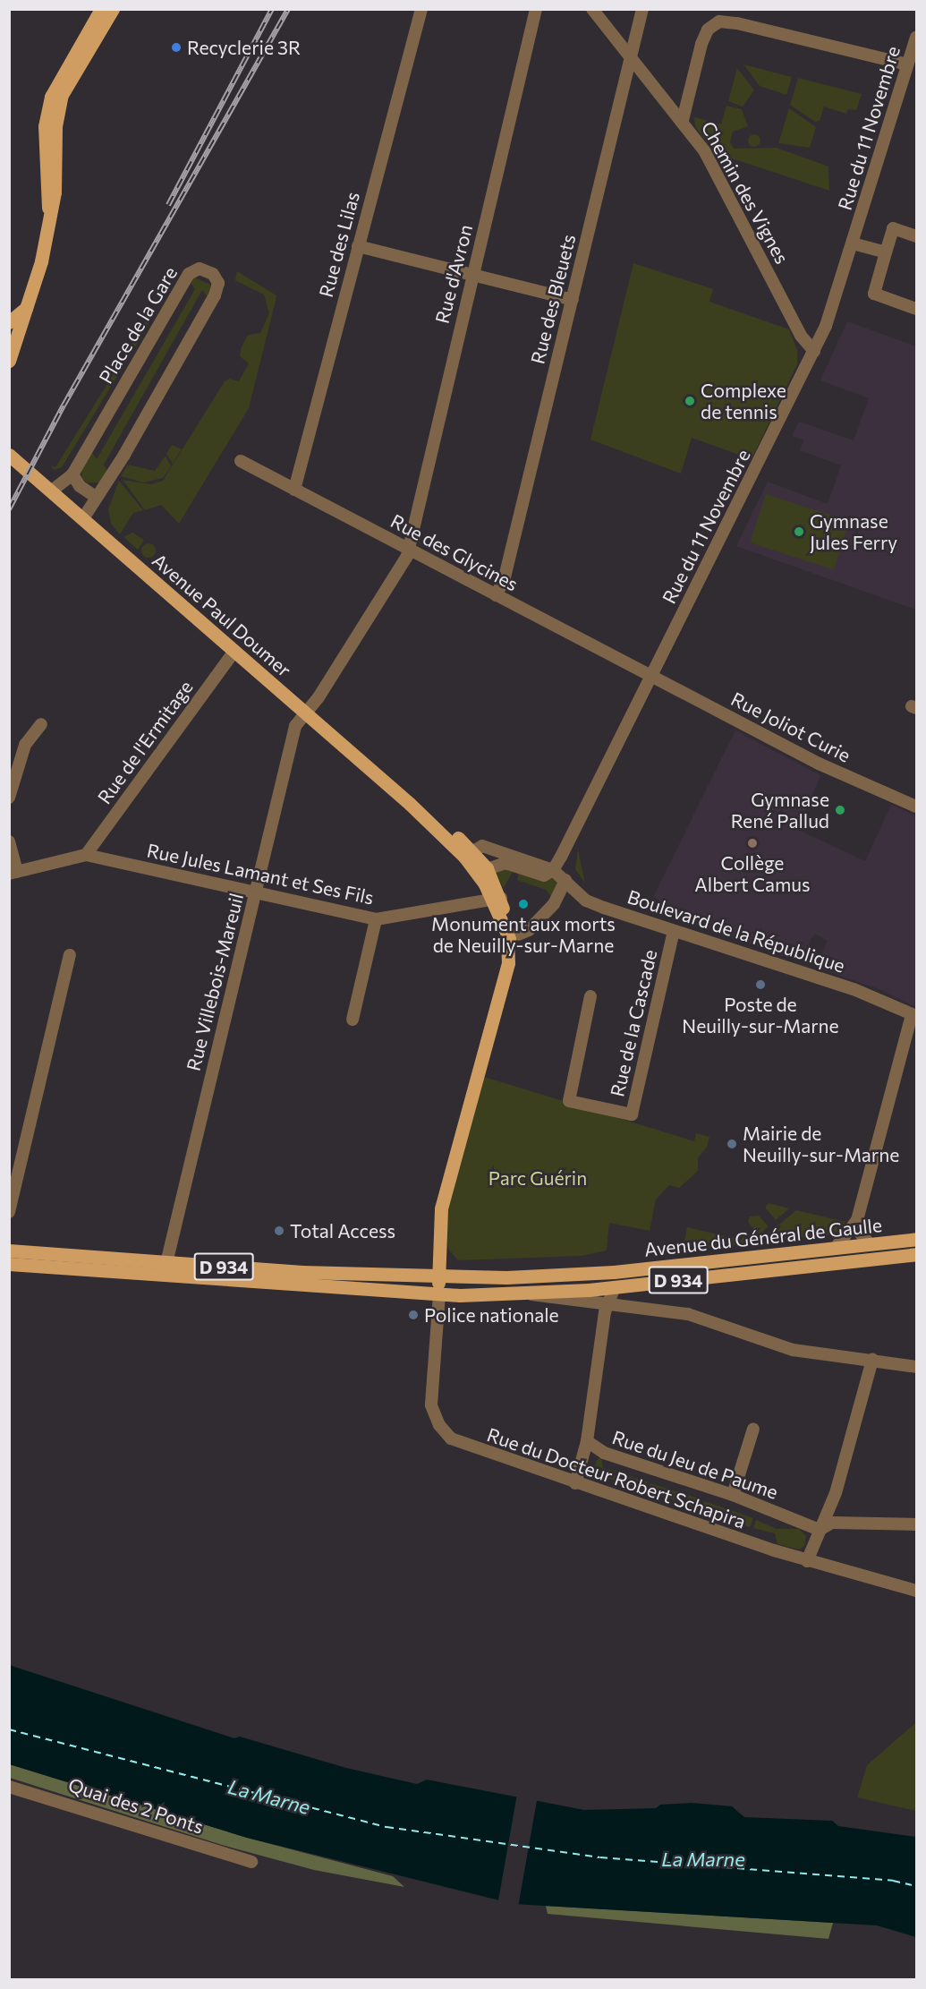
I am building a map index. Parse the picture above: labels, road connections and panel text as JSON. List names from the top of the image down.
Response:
{
  "streets": {
    "main road": ["Avenue Paul Doumer", "Avenue du Général de Gaulle", "D 934"],
    "street": [
      "Rue du 11 Novembre",
      "Chemin des Vignes",
      "Rue des Lilas",
      "Rue d'Avron",
      "Rue des Bleuets",
      "Place de la Gare",
      "Rue des Glycines",
      "Rue Joliot Curie",
      "Rue de l'Ermitage",
      "Rue Jules Lamant et Ses Fils",
      "Boulevard de la République",
      "Rue Villebois-Mareuil",
      "Rue de la Cascade",
      "Rue du Jeu de Paume",
      "Rue du Docteur Robert Schapira",
      "Quai des 2 Ponts"
    ]
  },
  "crossings": [
    ["Rue du 11 Novembre", "Chemin des Vignes"],
    ["Rue du 11 Novembre", "Rue des Glycines"],
    ["Rue du 11 Novembre", "Rue Joliot Curie"],
    ["Rue du 11 Novembre", "Boulevard de la République"],
    ["Chemin des Vignes", "Rue des Bleuets"],
    ["Rue des Lilas", "Rue des Glycines"],
    ["Rue d'Avron", "Rue des Glycines"],
    ["Rue d'Avron", "Avenue Paul Doumer"],
    ["Rue d'Avron", "Rue Villebois-Mareuil"],
    ["Rue des Bleuets", "Rue des Glycines"],
    ["Place de la Gare", "Avenue Paul Doumer"],
    ["Rue des Glycines", "Rue Joliot Curie"],
    ["Avenue Paul Doumer", "Rue de l'Ermitage"],
    ["Avenue Paul Doumer", "Rue Jules Lamant et Ses Fils"],
    ["Avenue Paul Doumer", "Rue Villebois-Mareuil"],
    ["Avenue Paul Doumer", "Avenue du Général de Gaulle"],
    ["Avenue Paul Doumer", "D 934"],
    ["Avenue Paul Doumer", "Rue du Docteur Robert Schapira"],
    ["Rue de l'Ermitage", "Rue Jules Lamant et Ses Fils"],
    ["Rue Jules Lamant et Ses Fils", "Rue Villebois-Mareuil"],
    ["Boulevard de la République", "Rue de la Cascade"],
    ["Rue Villebois-Mareuil", "D 934"],
    ["Avenue du Général de Gaulle", "D 934"],
    ["Avenue du Général de Gaulle", "Rue du Jeu de Paume"],
    ["Avenue du Général de Gaulle", "Rue du Docteur Robert Schapira"],
    ["D 934", "Rue du Docteur Robert Schapira"]
  ],
  "water": ["La Marne"],
  "parks": ["Parc Guérin"],
  "places": [
    "Recyclerie 3R",
    "Complexe de tennis",
    "Gymnase Jules Ferry",
    "Gymnase René Pallud",
    "Collège Albert Camus",
    "Monument aux morts de Neuilly-sur-Marne",
    "Poste de Neuilly-sur-Marne",
    "Mairie de Neuilly-sur-Marne",
    "Total Access",
    "Police nationale"
  ]
}
